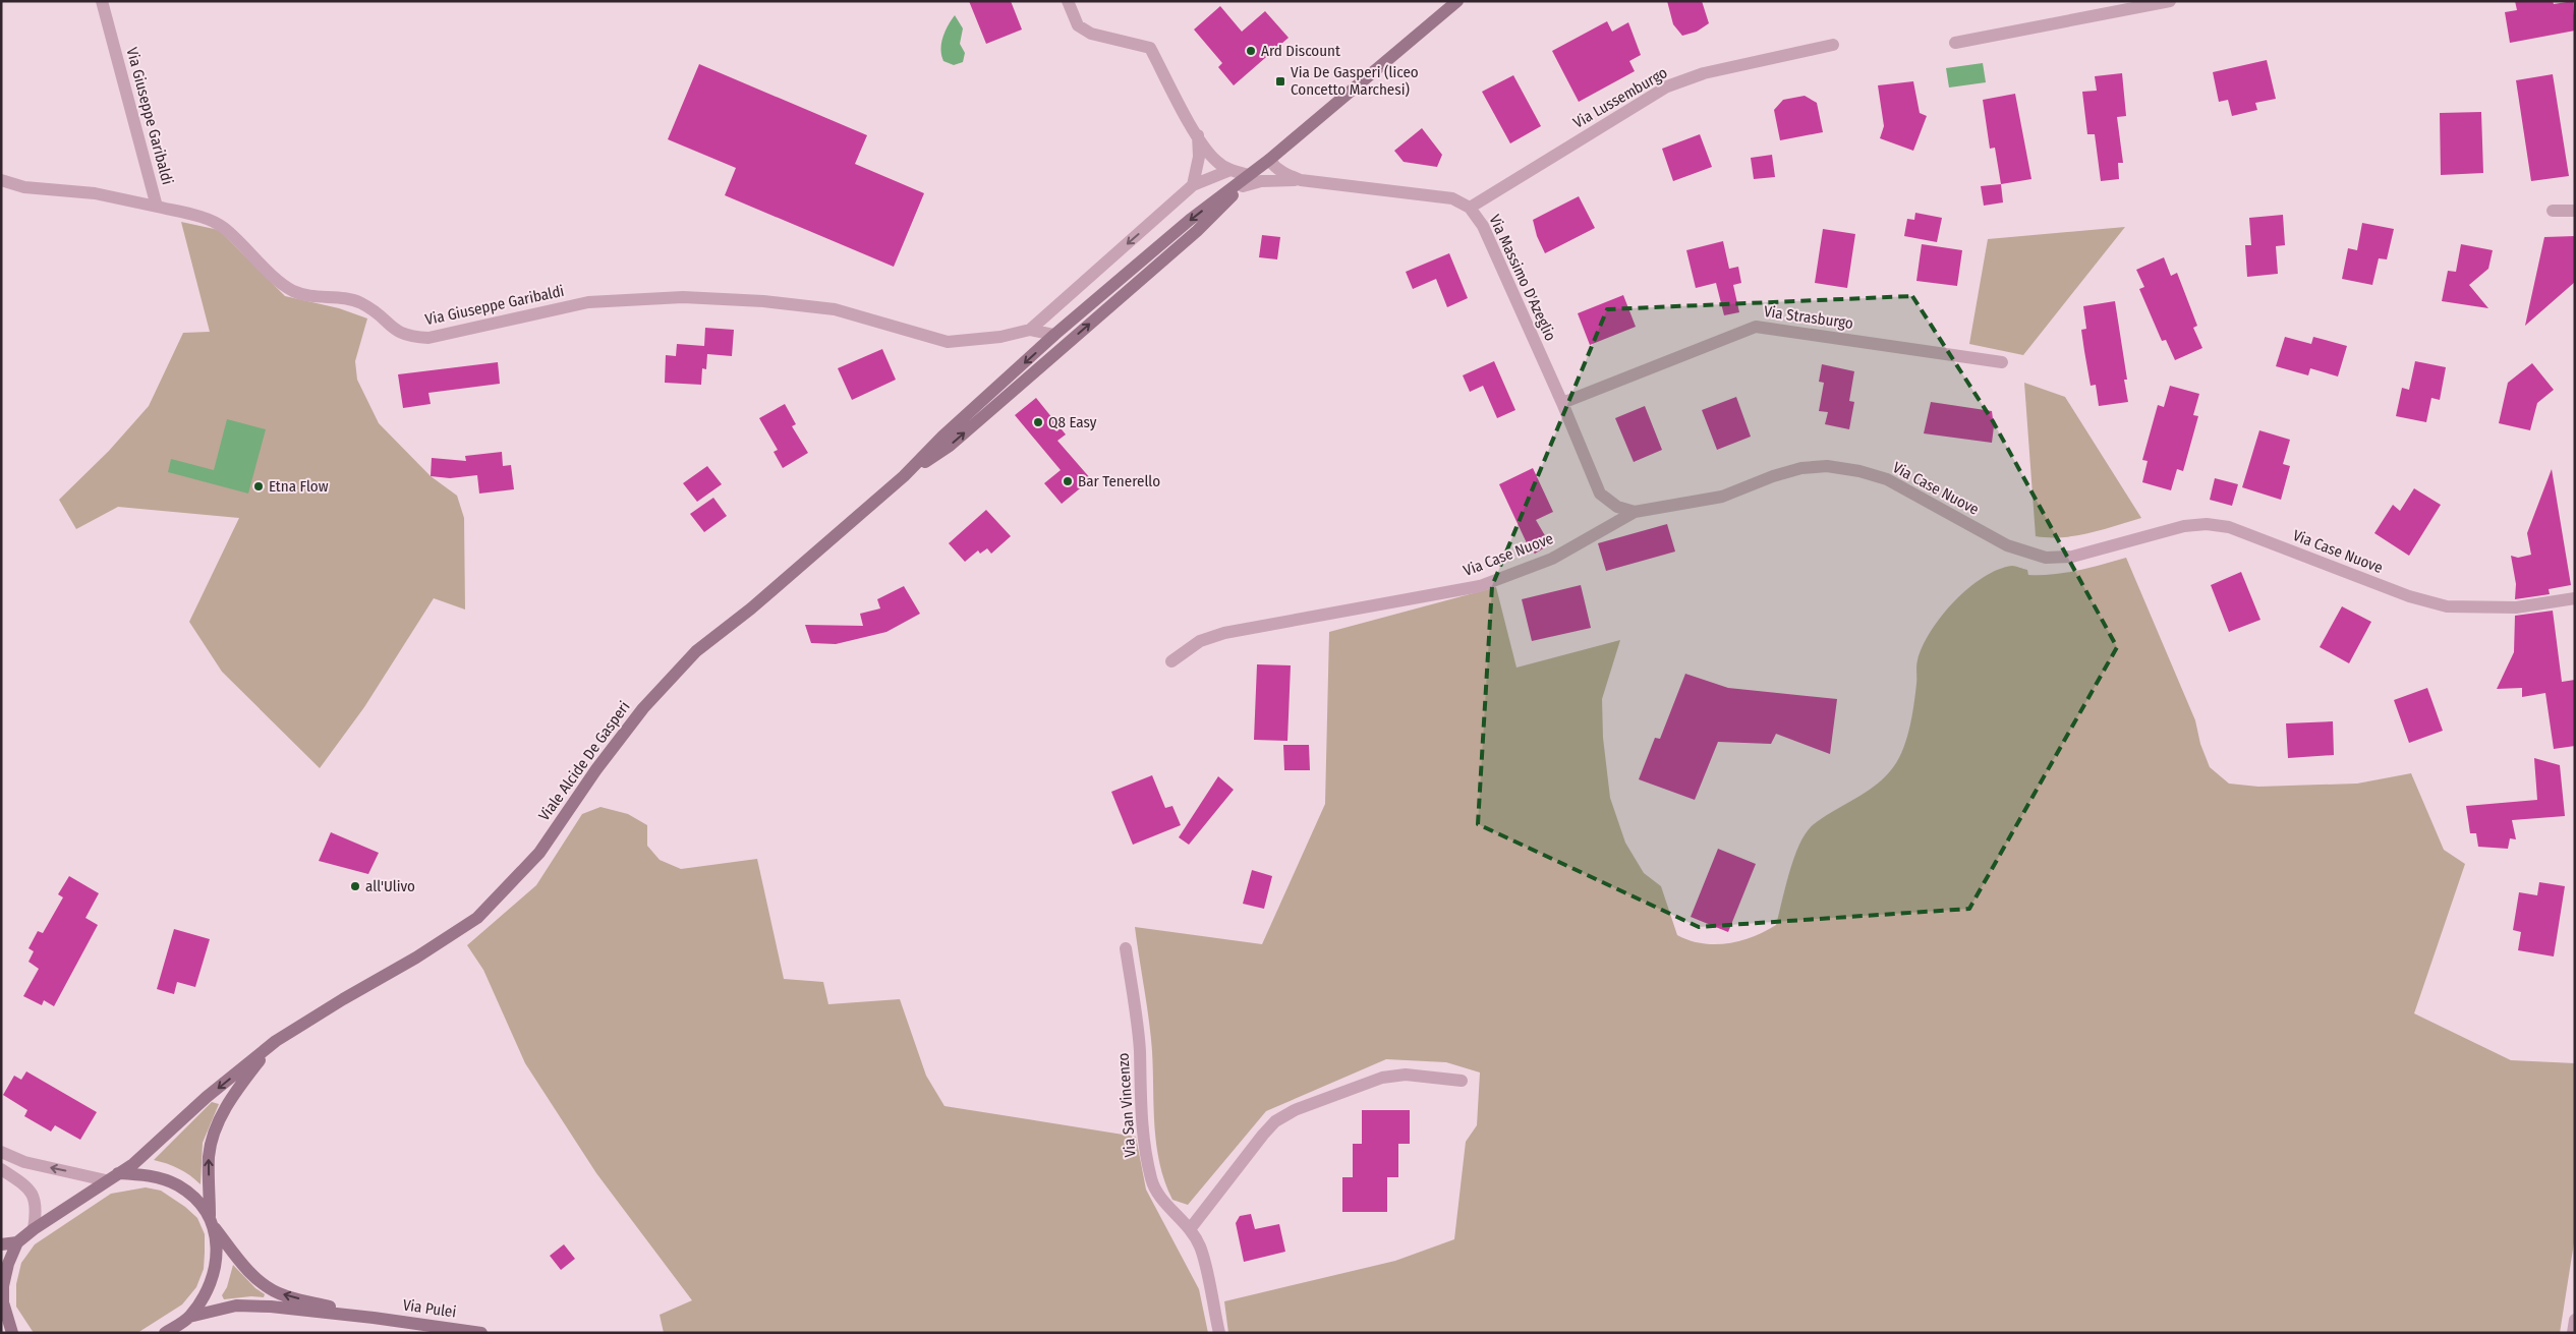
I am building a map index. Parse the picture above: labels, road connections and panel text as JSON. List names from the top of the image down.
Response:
{
  "streets": {
    "main road": ["Viale Alcide De Gasperi", "Via Pulei"],
    "street": [
      "Via Lussemburgo",
      "Via Giuseppe Garibaldi",
      "Via Massimo D'Azeglio",
      "Via Strasburgo",
      "Via Case Nuove",
      "Via San Vincenzo"
    ]
  },
  "crossings": [
    ["Via Lussemburgo", "Via Massimo D'Azeglio"],
    ["Via Massimo D'Azeglio", "Via Strasburgo"],
    ["Via Massimo D'Azeglio", "Via Case Nuove"]
  ],
  "places": {
    "other": [
      "Ard Discount",
      "Q8 Easy",
      "Bar Tenerello",
      "Etna Flow",
      "all'Ulivo"
    ],
    "transit": ["Via De Gasperi (liceo Concetto Marchesi)"]
  }
}
